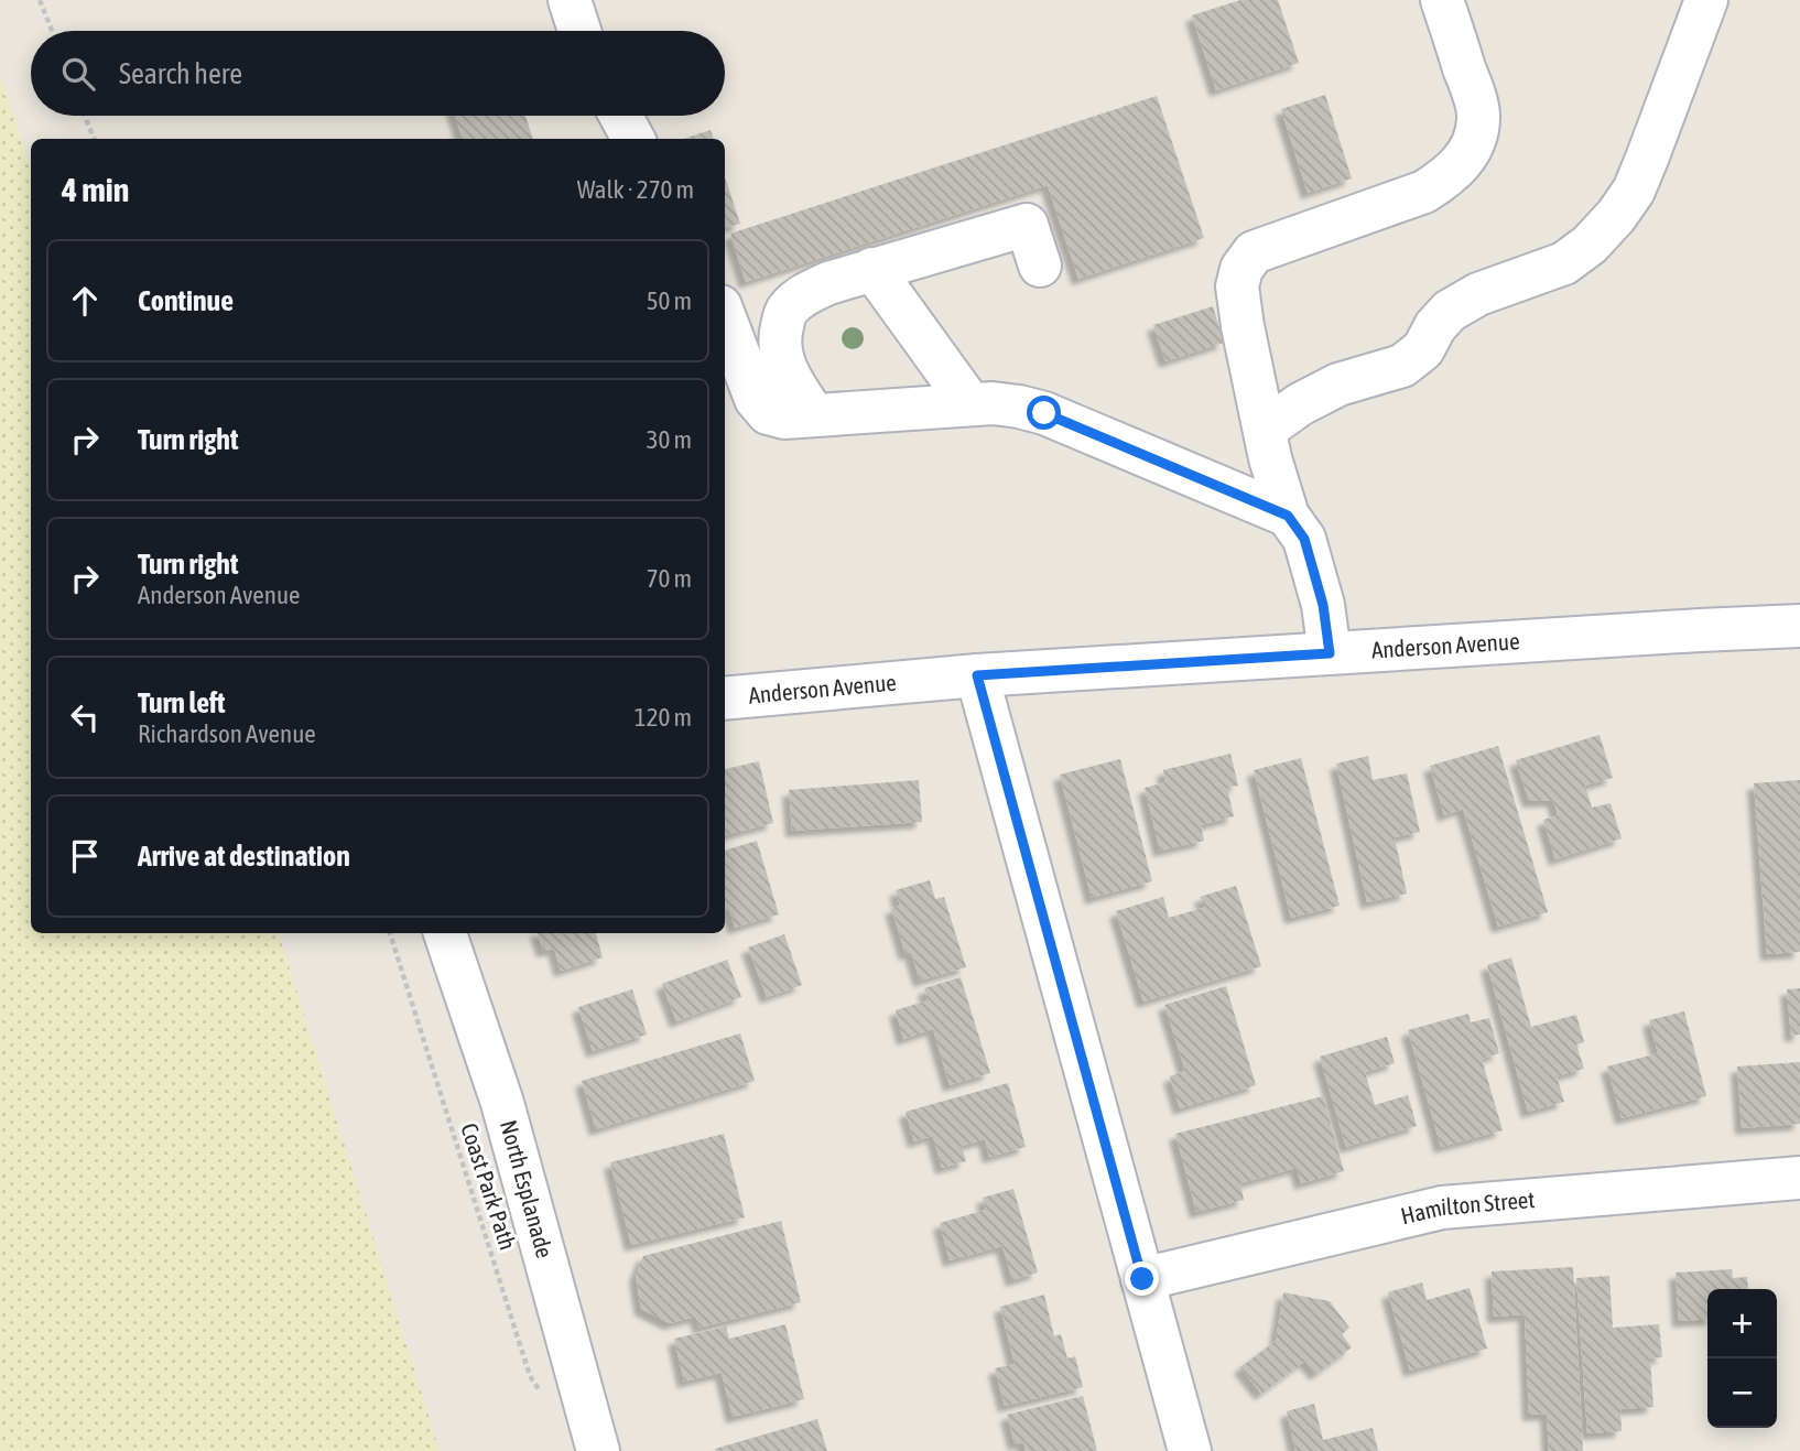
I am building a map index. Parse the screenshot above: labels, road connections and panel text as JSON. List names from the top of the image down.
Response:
{
  "streets": {
    "street": ["Anderson Avenue", "North Esplanade", "Hamilton Street"],
    "path": ["Coast Park Path"]
  },
  "page": {
    "search": "Search here",
    "heading": ["4 min", "Walk · 270 m"],
    "list": [
      ["Continue", "50 m"],
      ["Turn right", "30 m"],
      ["Turn right", "Anderson Avenue", "70 m"],
      ["Turn left", "Richardson Avenue", "120 m"],
      "Arrive at destination"
    ],
    "map_buttons": ["+", "−"]
  }
}
